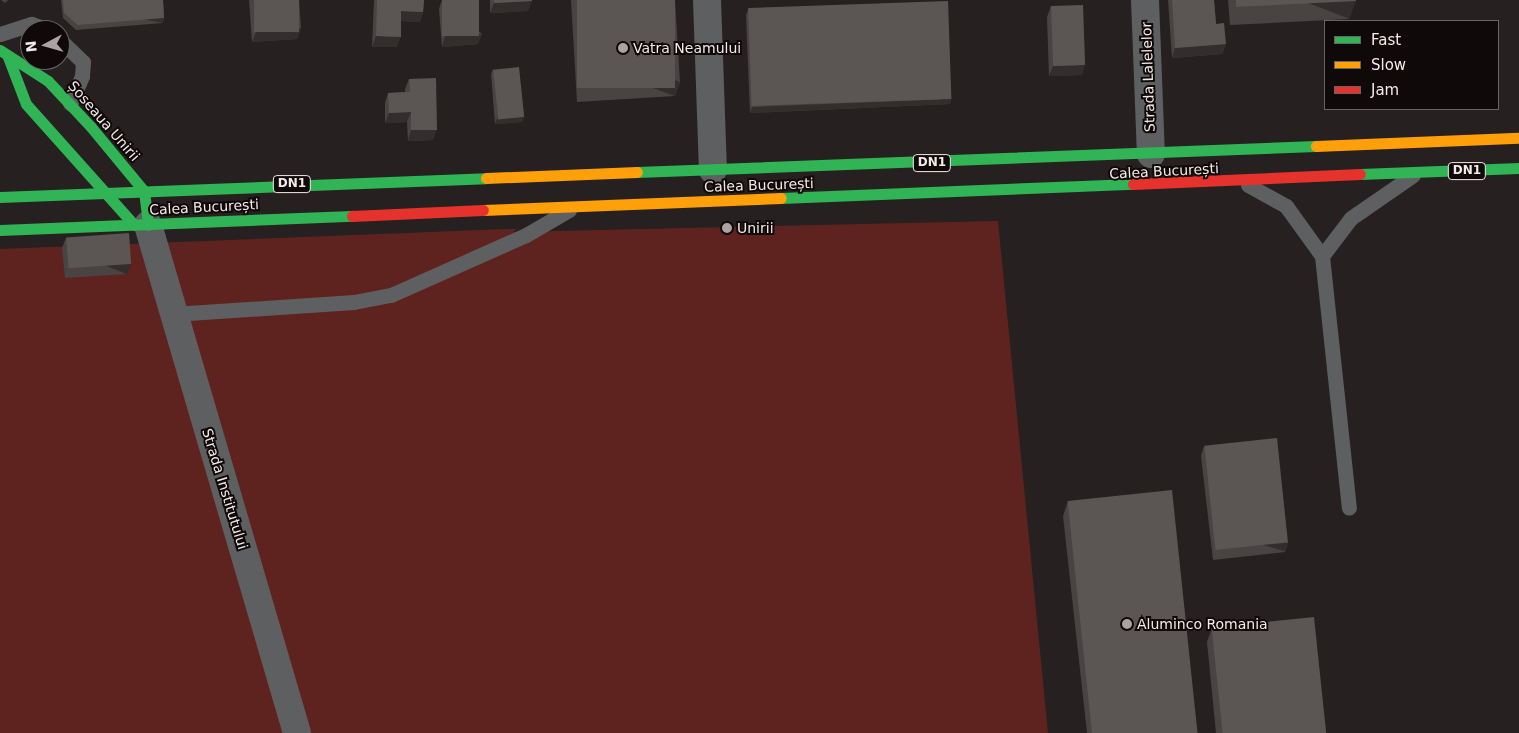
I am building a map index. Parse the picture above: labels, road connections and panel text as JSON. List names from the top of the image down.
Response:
{
  "streets": {
    "main road": ["Șoseaua Unirii", "DN1", "Calea București"],
    "street": ["Strada Lalelelor", "Strada Institutului"]
  },
  "crossings": [
    ["Strada Lalelelor", "Calea București"],
    ["Șoseaua Unirii", "Calea București"],
    ["Șoseaua Unirii", "Strada Institutului"],
    ["Calea București", "Strada Institutului"]
  ],
  "places": ["Vatra Neamului", "Unirii", "Aluminco Romania"],
  "legend": ["Fast", "Slow", "Jam"],
  "north": "left"
}
